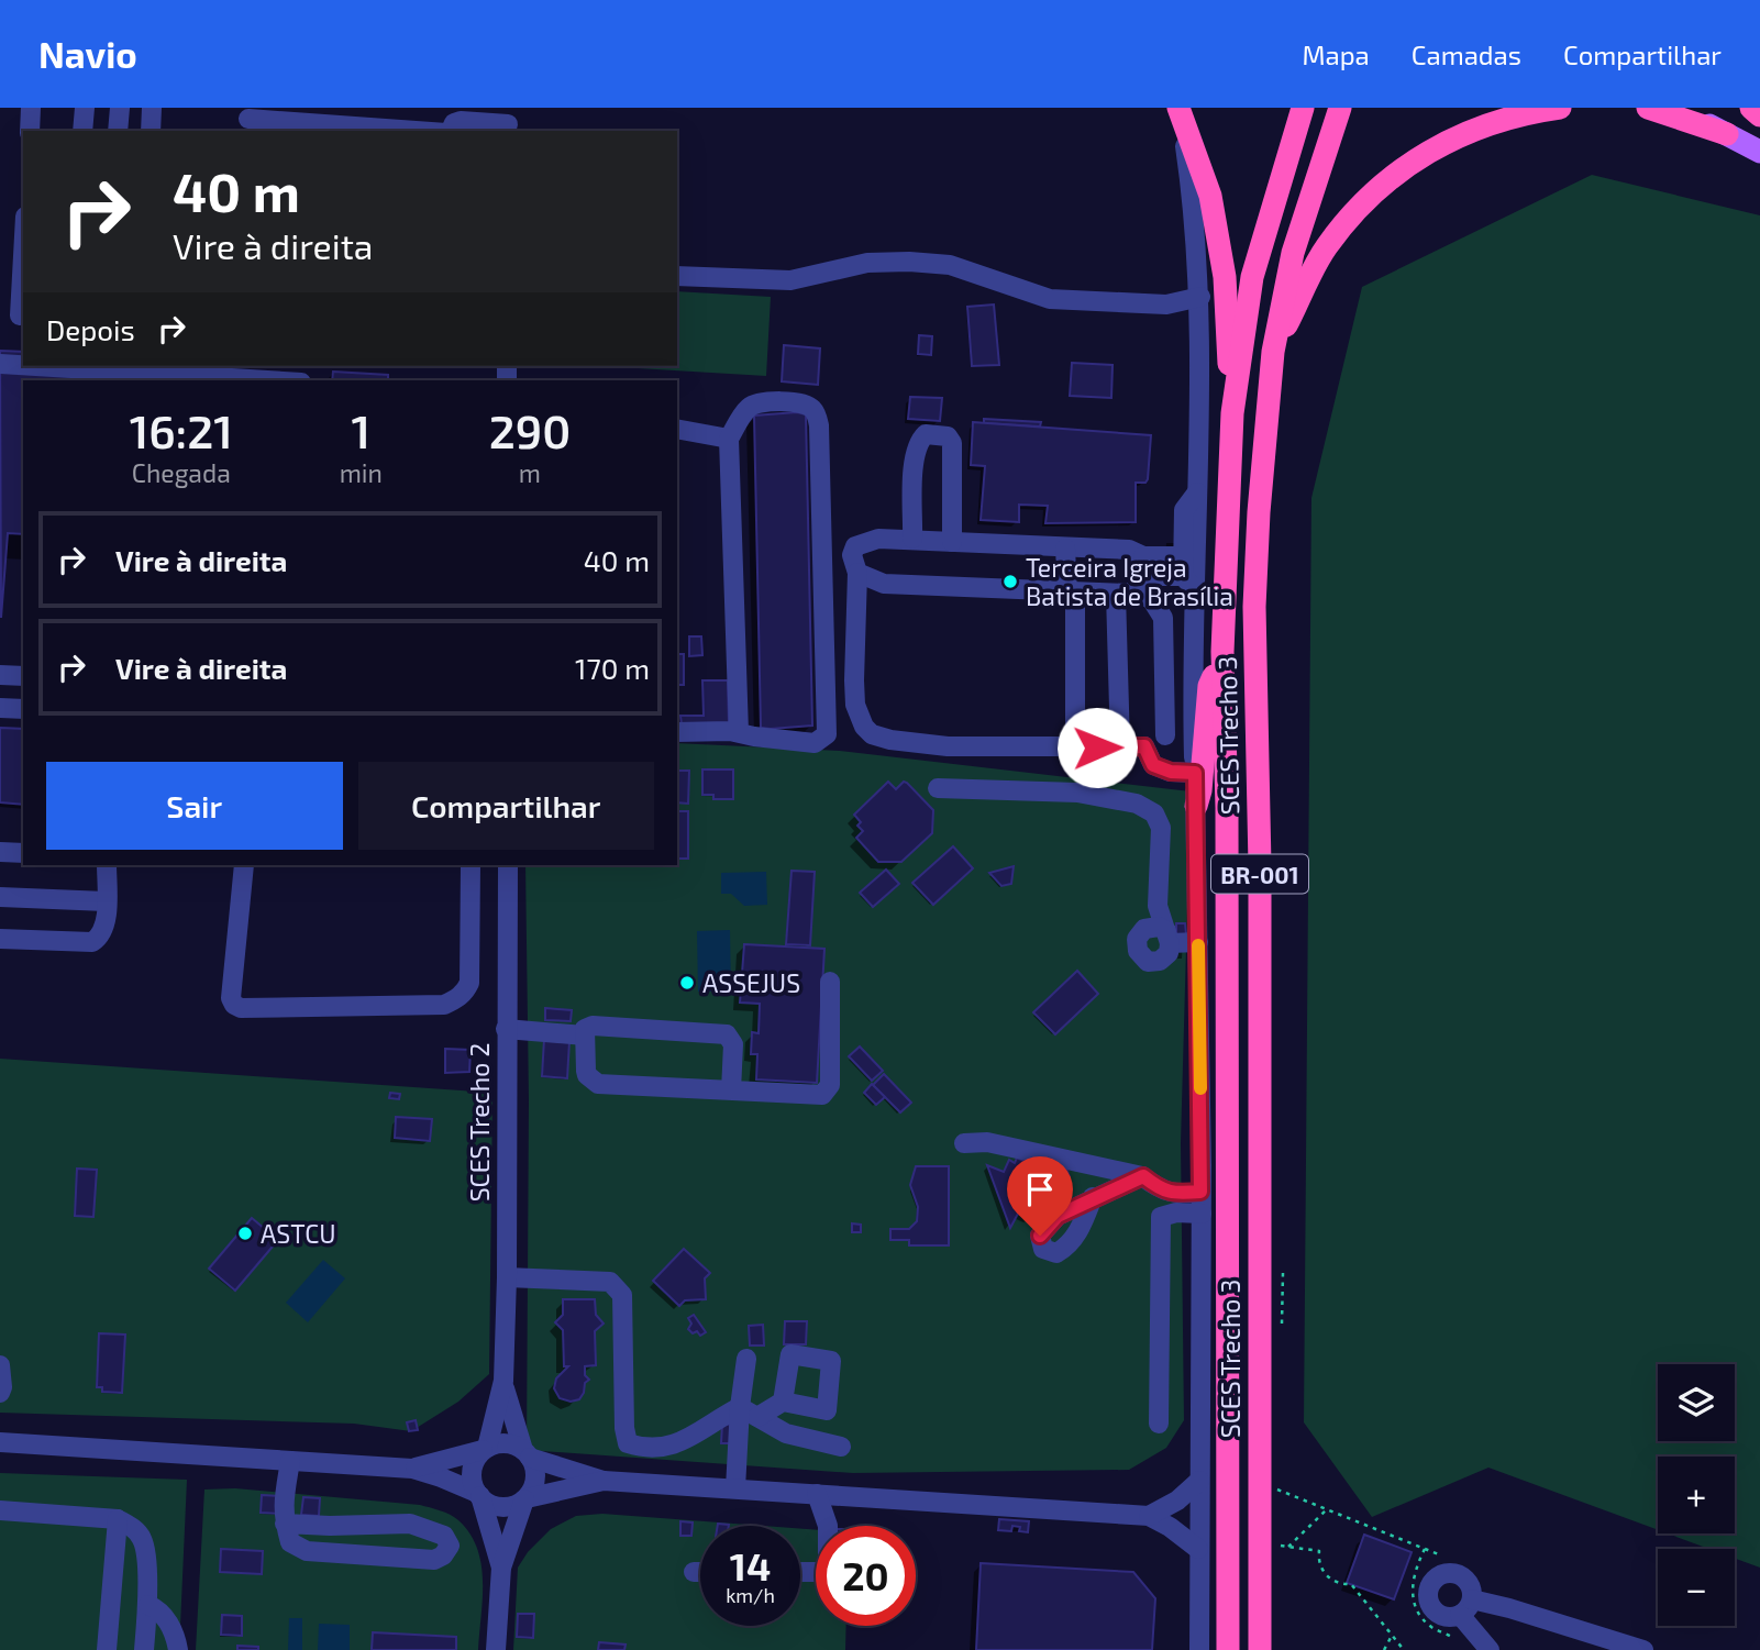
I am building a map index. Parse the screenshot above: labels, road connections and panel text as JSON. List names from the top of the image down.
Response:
{
  "streets": {
    "highway": ["SCES Trecho 3", "BR-001"],
    "street": ["SCES Trecho 2"]
  },
  "places": ["Terceira Igreja Batista de Brasília", "ASSEJUS", "ASTCU"],
  "page": {
    "header": "Navio",
    "nav": ["Mapa", "Camadas", "Compartilhar"],
    "turn": ["40 m", "Vire à direita"],
    "then": "Depois",
    "eta": [
      "16:21",
      "Chegada",
      "1",
      "min",
      "290",
      "m"
    ],
    "list": [
      {
        "name": "Vire à direita",
        "value": "40 m"
      },
      {
        "name": "Vire à direita",
        "value": "170 m"
      }
    ],
    "buttons": ["Sair", "Compartilhar"],
    "map_buttons": ["+", "−"],
    "speed": "14 km/h",
    "limit": "20"
  }
}
